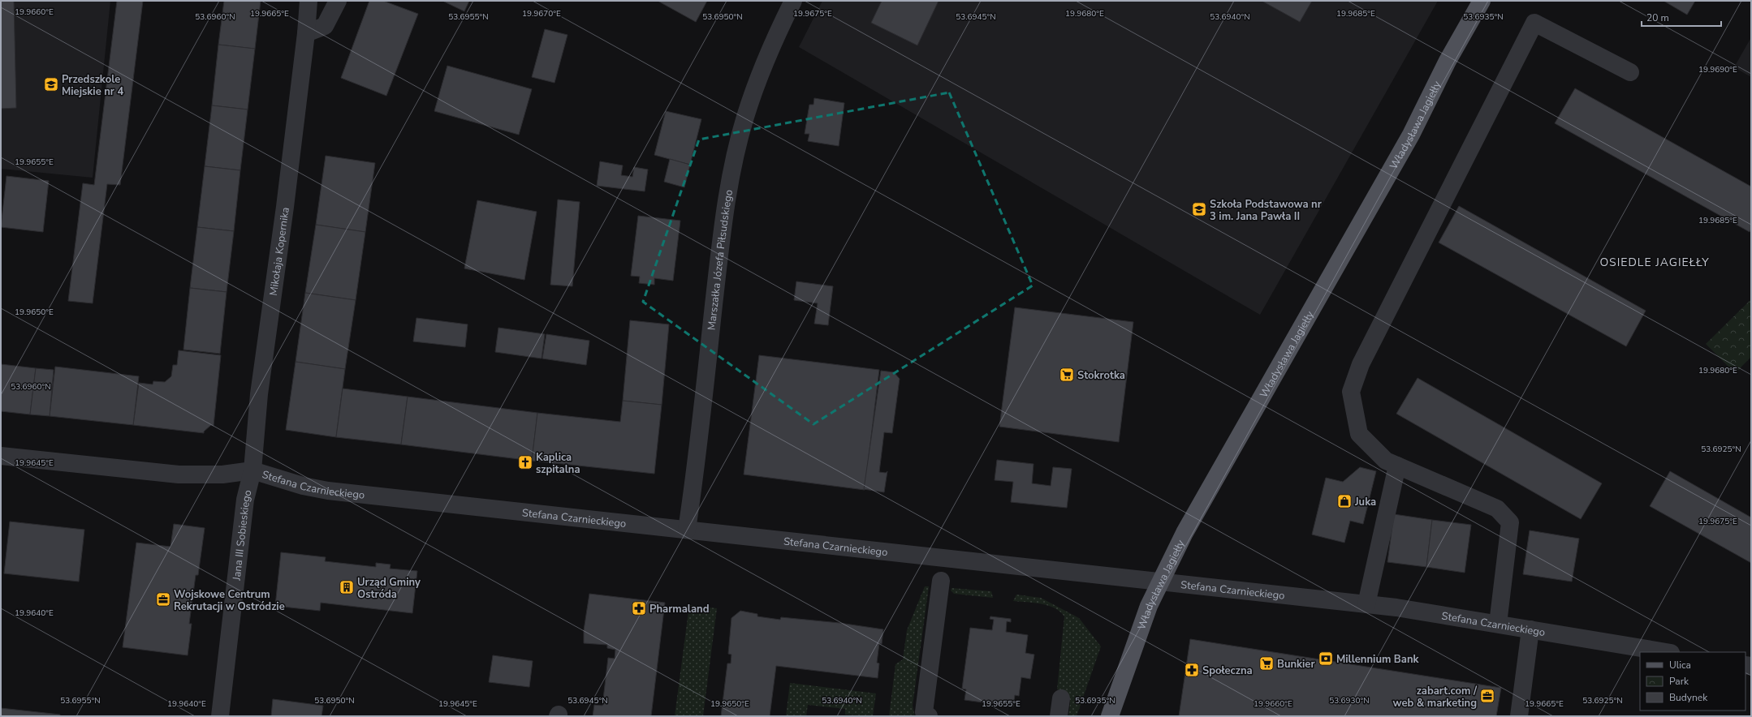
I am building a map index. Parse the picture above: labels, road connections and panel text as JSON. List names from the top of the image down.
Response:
{
  "streets": {
    "main road": ["Władysława Jagiełły"],
    "street": [
      "Mikołaja Kopernika",
      "Marszałka Józefa Piłsudskiego",
      "Stefana Czarnieckiego",
      "Jana III Sobieskiego"
    ]
  },
  "crossings": [
    ["Władysława Jagiełły", "Stefana Czarnieckiego"],
    ["Mikołaja Kopernika", "Stefana Czarnieckiego"],
    ["Mikołaja Kopernika", "Jana III Sobieskiego"],
    ["Marszałka Józefa Piłsudskiego", "Stefana Czarnieckiego"],
    ["Stefana Czarnieckiego", "Jana III Sobieskiego"]
  ],
  "districts": ["OSIEDLE JAGIEŁŁY"],
  "places": {
    "school or university": ["Przedszkole Miejskie nr 4", "Szkoła Podstawowa nr 3 im. Jana Pawła II"],
    "supermarket": ["Stokrotka", "Bunkier"],
    "church": ["Kaplica szpitalna"],
    "shop": ["Juka"],
    "building": ["Urząd Gminy Ostróda"],
    "office": ["Wojskowe Centrum Rekrutacji w Ostródzie", "zabart.com / web & marketing"],
    "pharmacy": ["Pharmaland", "Społeczna"],
    "bank": ["Millennium Bank"]
  },
  "legend": ["Ulica", "Park", "Budynek"],
  "scale_bar": "20 m",
  "coordinates": [
    "19.9660°E",
    "19.9665°E",
    "19.9670°E",
    "19.9675°E",
    "19.9680°E",
    "19.9685°E",
    "53.6960°N",
    "53.6955°N",
    "53.6950°N",
    "53.6945°N",
    "53.6940°N",
    "53.6935°N",
    "19.9690°E",
    "19.9655°E",
    "19.9650°E",
    "53.6925°N",
    "19.9645°E",
    "19.9640°E",
    "53.6930°N"
  ]
}
